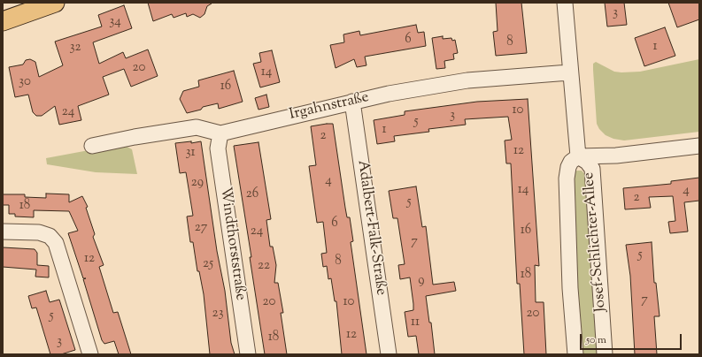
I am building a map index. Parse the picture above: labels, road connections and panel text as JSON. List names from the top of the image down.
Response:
{
  "streets": {
    "street": [
      "Irgahnstraße",
      "Adalbert-Falk-Straße",
      "Josef-Schlichter-Allee",
      "Windthorststraße"
    ]
  },
  "crossings": [
    ["Irgahnstraße", "Adalbert-Falk-Straße"],
    ["Irgahnstraße", "Josef-Schlichter-Allee"],
    ["Irgahnstraße", "Windthorststraße"]
  ],
  "house_numbers": [
    "3",
    "34",
    "6",
    "8",
    "1",
    "32",
    "20",
    "14",
    "30",
    "16",
    "10",
    "24",
    "3",
    "5",
    "1",
    "2",
    "12",
    "31",
    "4",
    "29",
    "14",
    "4",
    "26",
    "2",
    "5",
    "18",
    "6",
    "27",
    "16",
    "24",
    "7",
    "5",
    "12",
    "8",
    "25",
    "22",
    "18",
    "9",
    "7",
    "20",
    "10",
    "23",
    "20",
    "5",
    "11",
    "12",
    "18",
    "3"
  ],
  "scale_bar": "50 m"
}
